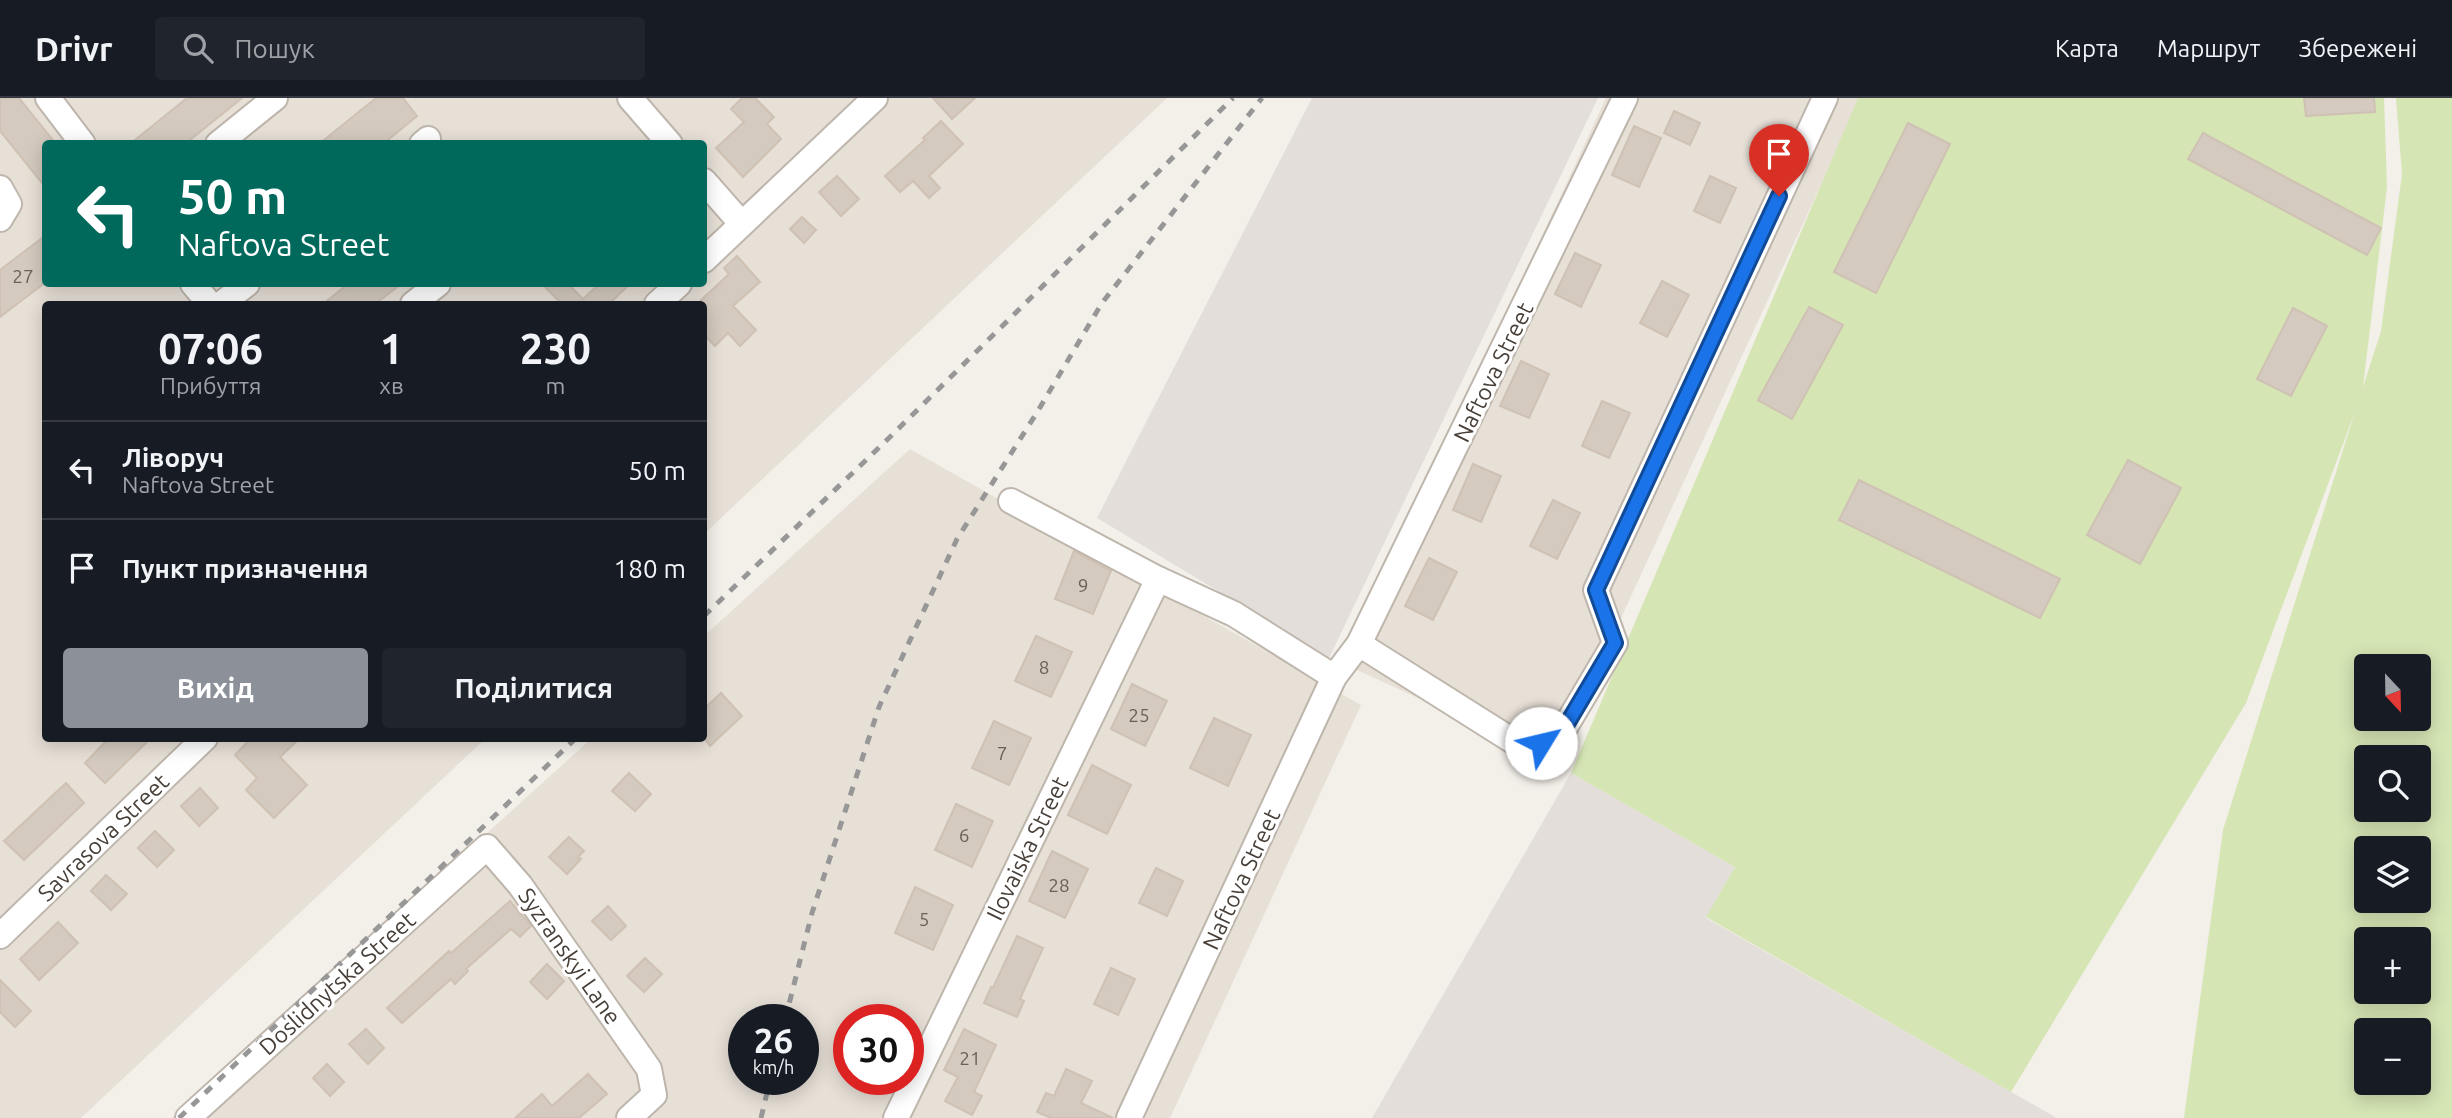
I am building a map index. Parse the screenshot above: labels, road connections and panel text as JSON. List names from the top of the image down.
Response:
{
  "streets": {
    "street": [
      "Naftova Street",
      "Savrasova Street",
      "Ilovaiska Street",
      "Syzranskyi Lane",
      "Doslidnytska Street"
    ]
  },
  "crossings": [
    ["Syzranskyi Lane", "Doslidnytska Street"]
  ],
  "house_numbers": [
    "27",
    "9",
    "8",
    "25",
    "7",
    "6",
    "28",
    "5",
    "21"
  ],
  "north": "bottom",
  "page": {
    "header": "Drivr",
    "search": "Пошук",
    "nav": ["Карта", "Маршрут", "Збережені"],
    "turn": ["50 m", "Naftova Street"],
    "eta": [
      "07:06",
      "Прибуття",
      "1",
      "хв",
      "230",
      "m"
    ],
    "list": [
      {
        "name": "Ліворуч",
        "note": "Naftova Street",
        "value": "50 m"
      },
      {
        "name": "Пункт призначення",
        "value": "180 m"
      }
    ],
    "buttons": ["Вихід", "Поділитися"],
    "map_buttons": ["+", "−"],
    "speed": "26 km/h",
    "limit": "30"
  }
}
